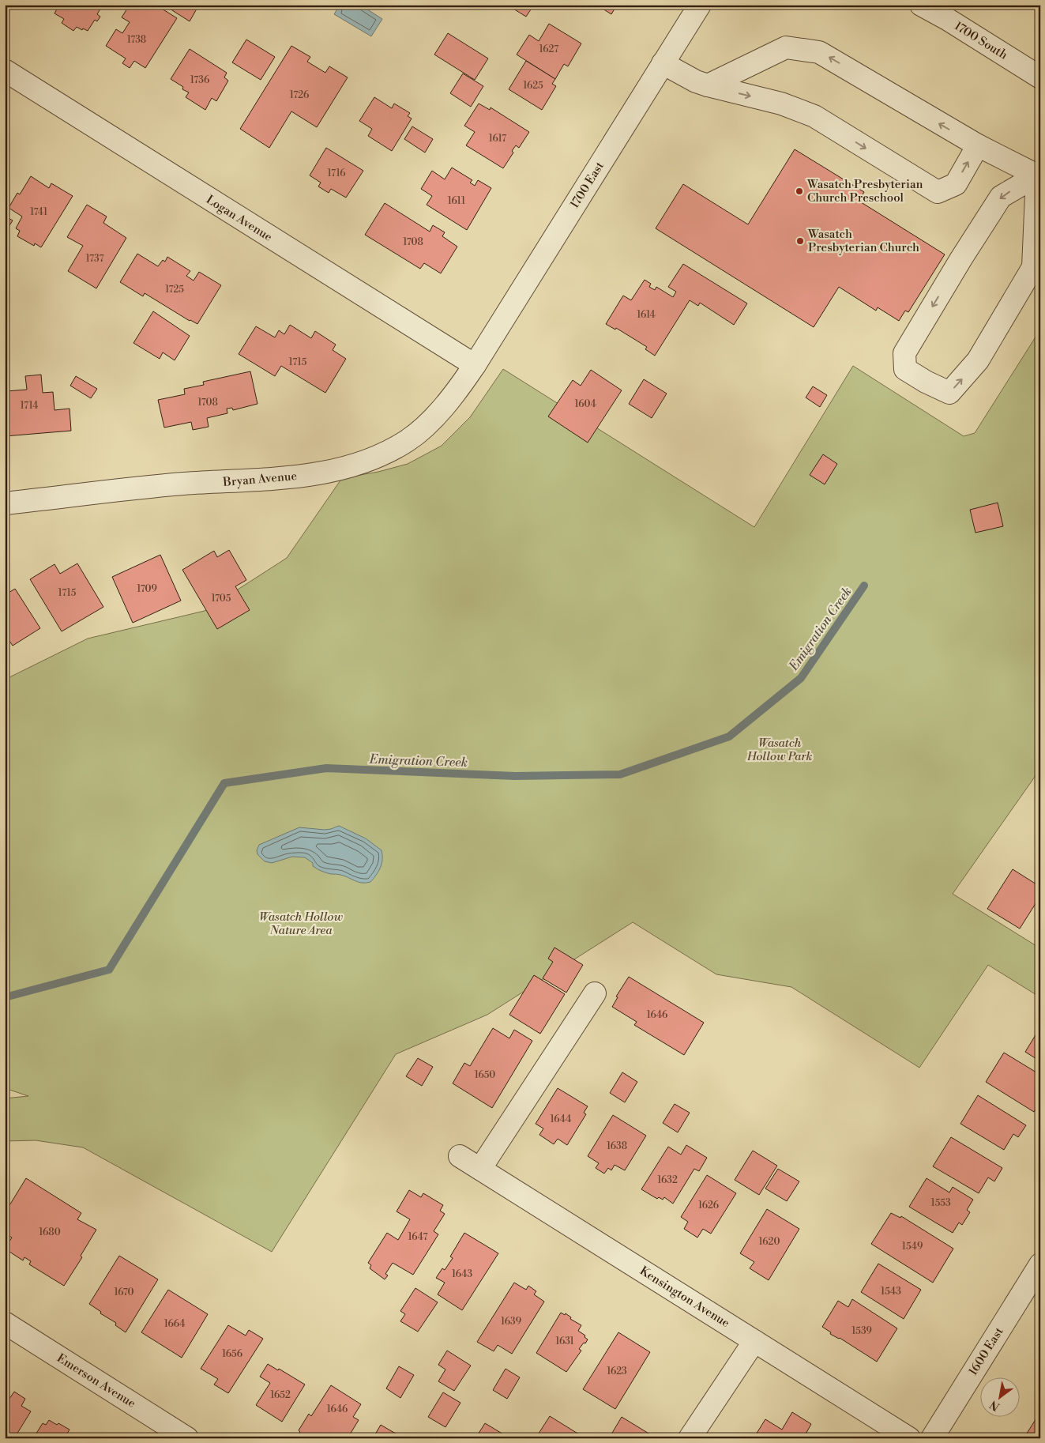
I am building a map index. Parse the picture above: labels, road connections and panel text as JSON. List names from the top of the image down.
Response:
{
  "streets": {
    "street": [
      "1700 South",
      "1700 East",
      "Logan Avenue",
      "Bryan Avenue",
      "Kensington Avenue",
      "1600 East",
      "Emerson Avenue"
    ]
  },
  "crossings": [
    ["1700 East", "Logan Avenue"],
    ["1700 East", "Bryan Avenue"],
    ["Logan Avenue", "Bryan Avenue"]
  ],
  "water": ["Emigration Creek"],
  "parks": ["Wasatch Hollow Park", "Wasatch Hollow Nature Area"],
  "places": ["Wasatch Presbyterian Church Preschool", "Wasatch Presbyterian Church"],
  "house_numbers": [
    "1738",
    "1627",
    "1736",
    "1625",
    "1726",
    "1617",
    "1716",
    "1611",
    "1741",
    "1708",
    "1737",
    "1725",
    "1614",
    "1715",
    "1708",
    "1604",
    "1714",
    "1709",
    "1715",
    "1705",
    "1646",
    "1650",
    "1644",
    "1638",
    "1632",
    "1553",
    "1626",
    "1680",
    "1647",
    "1620",
    "1549",
    "1643",
    "1543",
    "1670",
    "1639",
    "1664",
    "1539",
    "1631",
    "1656",
    "1623",
    "1652",
    "1646"
  ],
  "north": "bottom left"
}
